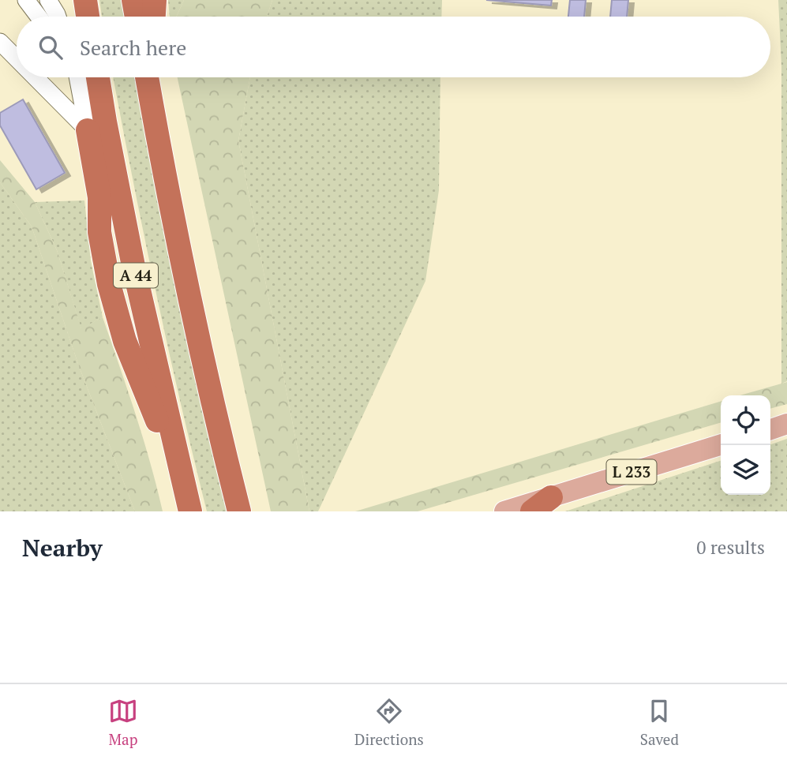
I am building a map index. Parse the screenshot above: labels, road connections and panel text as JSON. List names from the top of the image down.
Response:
{
  "streets": {
    "highway": ["A 44"],
    "main road": ["L 233"]
  },
  "page": {
    "search": "Search here",
    "heading": ["Nearby", "0 results"],
    "nav": ["Map", "Directions", "Saved"]
  }
}
